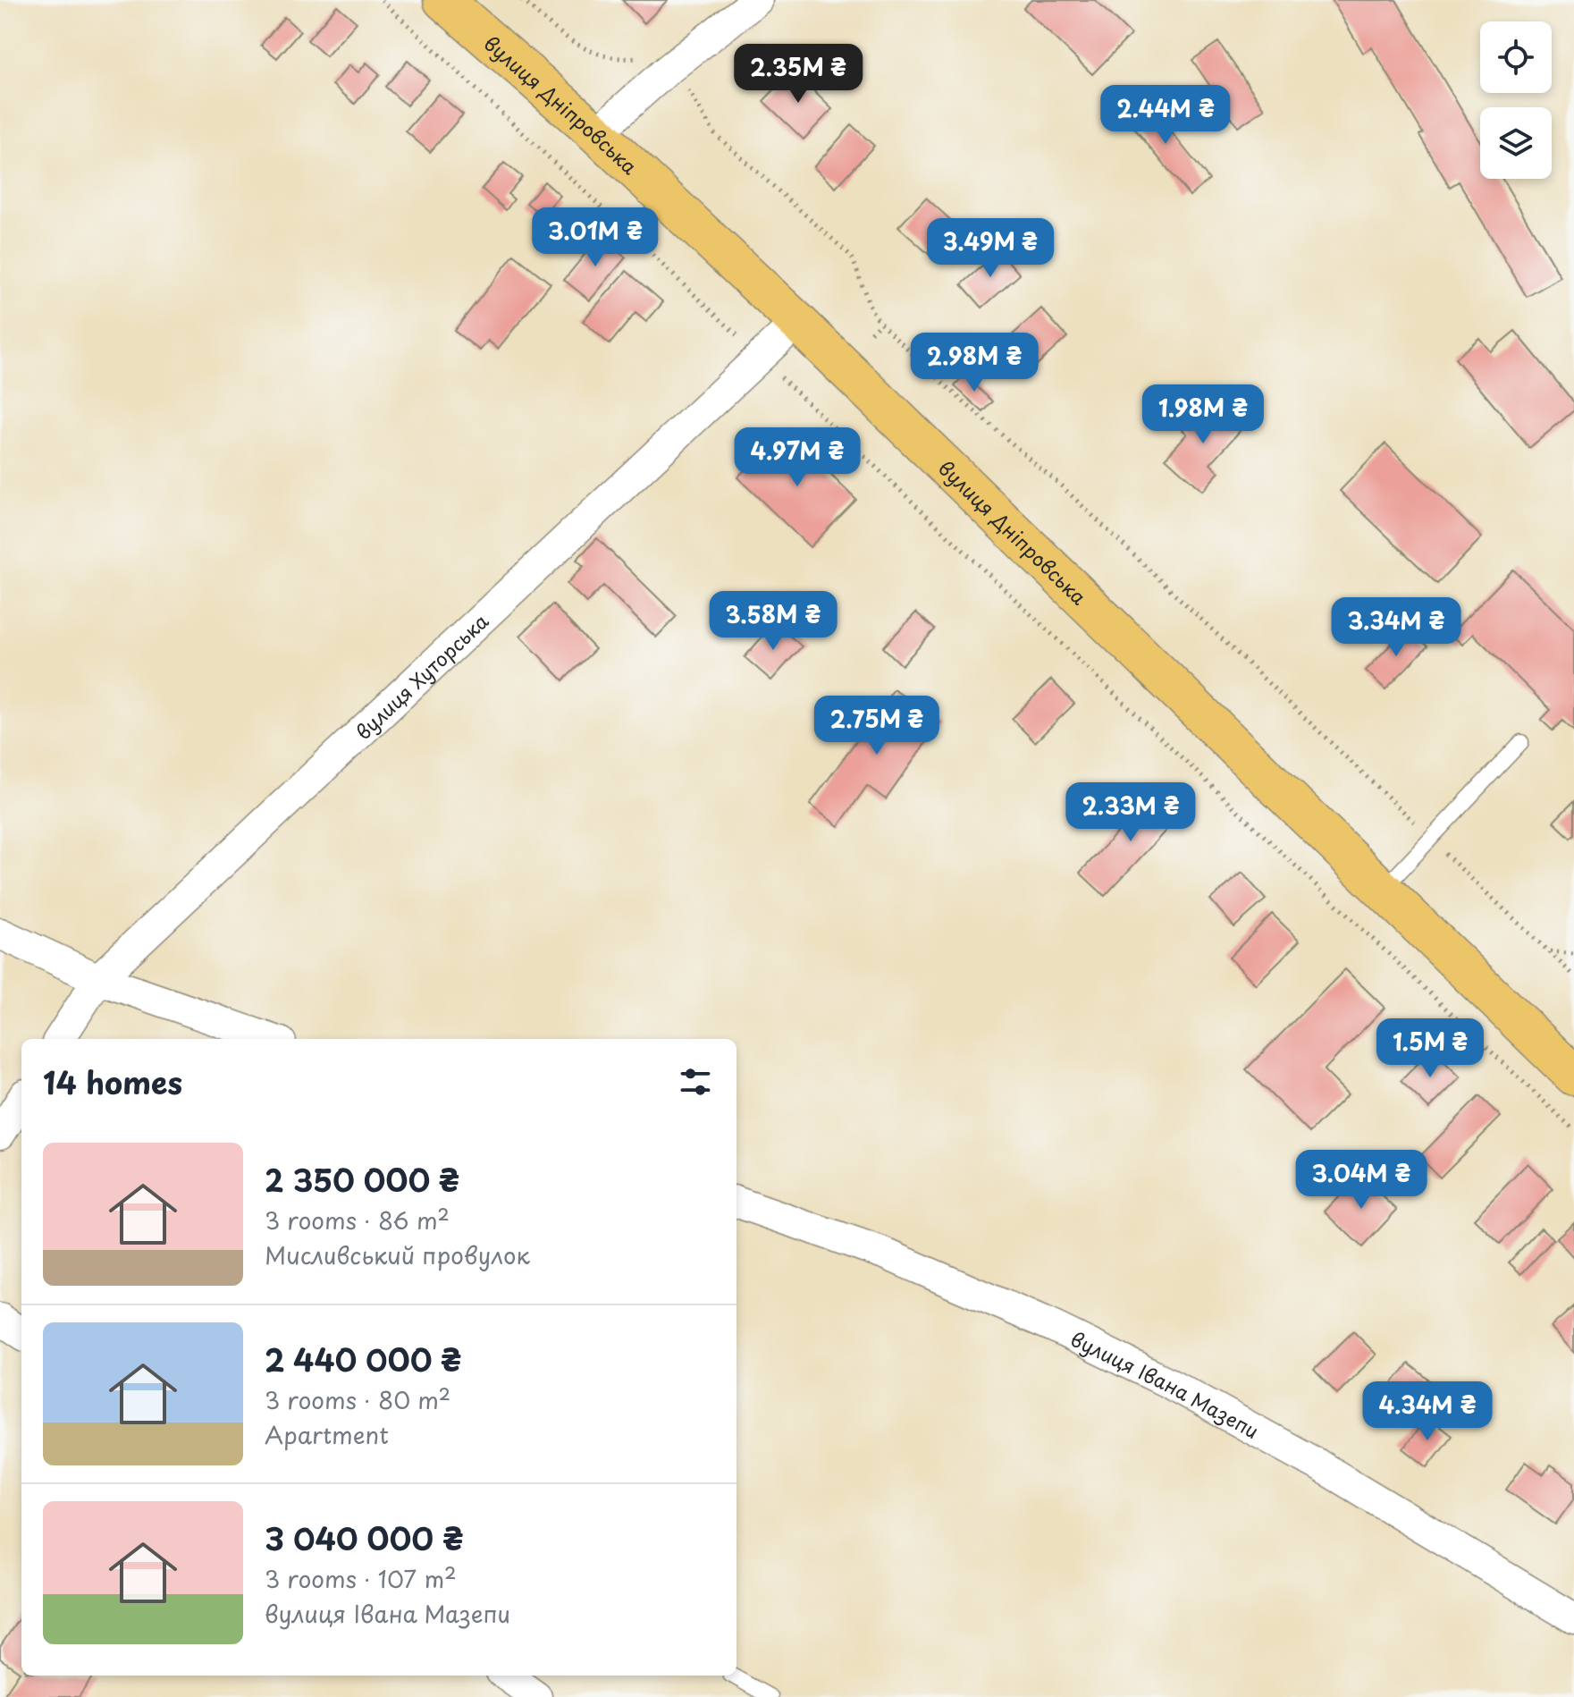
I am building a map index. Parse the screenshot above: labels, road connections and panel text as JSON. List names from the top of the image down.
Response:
{
  "streets": {
    "highway": ["вулиця Дніпровська"],
    "street": ["вулиця Хуторська", "вулиця Івана Мазепи"]
  },
  "crossings": [
    ["вулиця Дніпровська", "вулиця Хуторська"]
  ],
  "page": {
    "price": [
      "2.35M ₴",
      "2.44M ₴",
      "3.01M ₴",
      "3.49M ₴",
      "2.98M ₴",
      "1.98M ₴",
      "4.97M ₴",
      "3.58M ₴",
      "3.34M ₴",
      "2.75M ₴",
      "2.33M ₴",
      "1.5M ₴",
      "3.04M ₴",
      "4.34M ₴"
    ],
    "heading": "14 homes",
    "list": [
      {
        "name": "2 350 000 ₴",
        "note": "3 rooms · 86 m² · Мисливський провулок"
      },
      {
        "name": "2 440 000 ₴",
        "note": "3 rooms · 80 m² · Apartment"
      },
      {
        "name": "3 040 000 ₴",
        "note": "3 rooms · 107 m² · вулиця Івана Мазепи"
      }
    ]
  }
}
